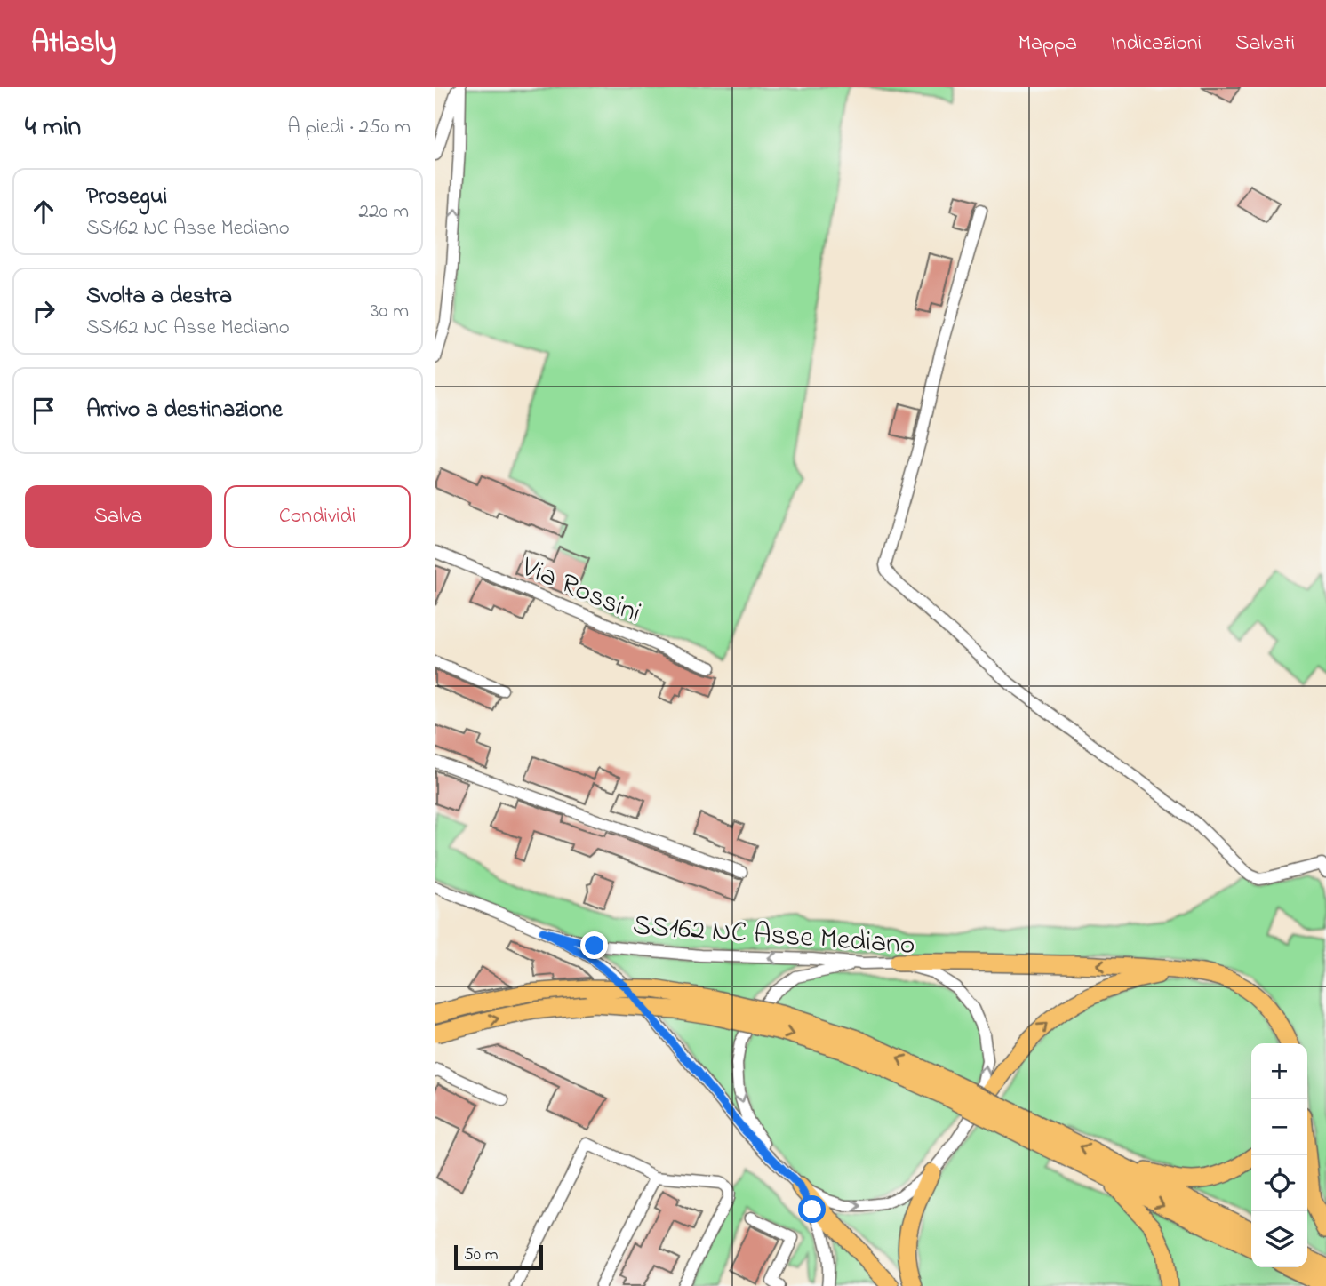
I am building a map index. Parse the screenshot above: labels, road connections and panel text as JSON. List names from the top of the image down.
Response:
{
  "streets": {
    "street": ["Via Rossini", "SS162 NC Asse Mediano"]
  },
  "scale_bar": "50 m",
  "page": {
    "header": "Atlasly",
    "nav": ["Mappa", "Indicazioni", "Salvati"],
    "heading": ["4 min", "A piedi · 250 m"],
    "list": [
      ["Prosegui", "SS162 NC Asse Mediano", "220 m"],
      ["Svolta a destra", "SS162 NC Asse Mediano", "30 m"],
      "Arrivo a destinazione"
    ],
    "buttons": ["Salva", "Condividi"],
    "map_buttons": ["+", "−"],
    "scale": "50 m"
  }
}
